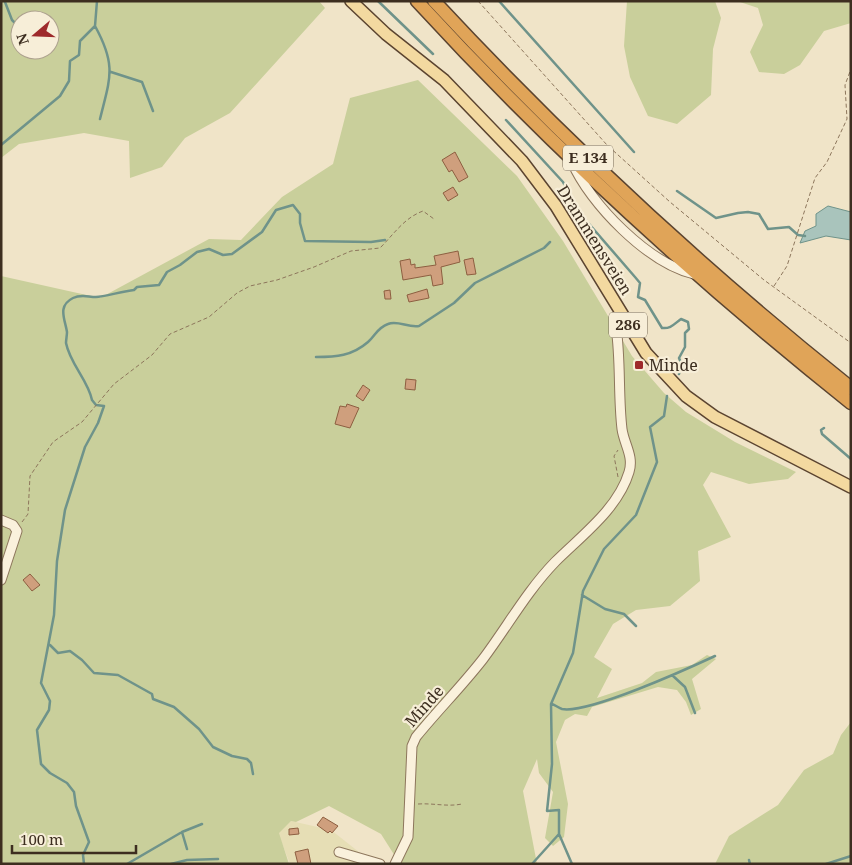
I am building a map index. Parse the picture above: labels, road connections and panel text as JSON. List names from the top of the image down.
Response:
{
  "streets": {
    "highway": ["E 134"],
    "main road": ["Drammensveien", "286"],
    "street": ["Minde"]
  },
  "crossings": [
    ["Drammensveien", "Minde"]
  ],
  "places": {
    "transit": ["Minde"]
  },
  "scale_bar": "100 m",
  "north": "left"
}
